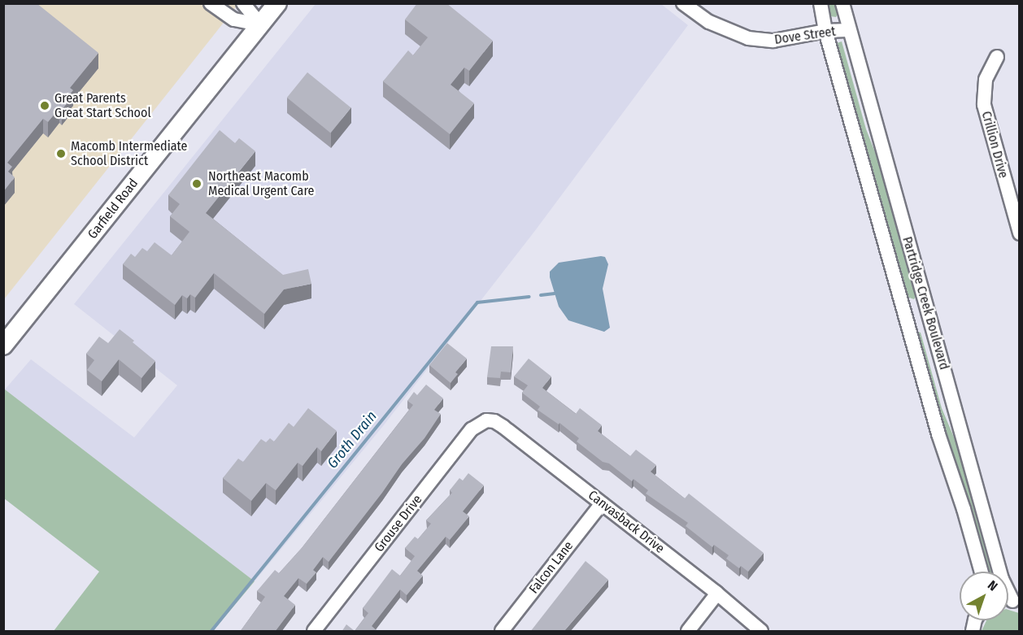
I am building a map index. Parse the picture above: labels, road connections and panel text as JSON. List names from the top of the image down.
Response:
{
  "streets": {
    "main road": ["Garfield Road"],
    "street": [
      "Dove Street",
      "Crillion Drive",
      "Partridge Creek Boulevard",
      "Canvasback Drive",
      "Grouse Drive",
      "Falcon Lane"
    ]
  },
  "crossings": [
    ["Dove Street", "Partridge Creek Boulevard"],
    ["Canvasback Drive", "Grouse Drive"],
    ["Canvasback Drive", "Falcon Lane"]
  ],
  "water": ["Groth Drain"],
  "places": ["Great Parents Great Start School", "Macomb Intermediate School District", "Northeast Macomb Medical Urgent Care"],
  "north": "top right"
}
